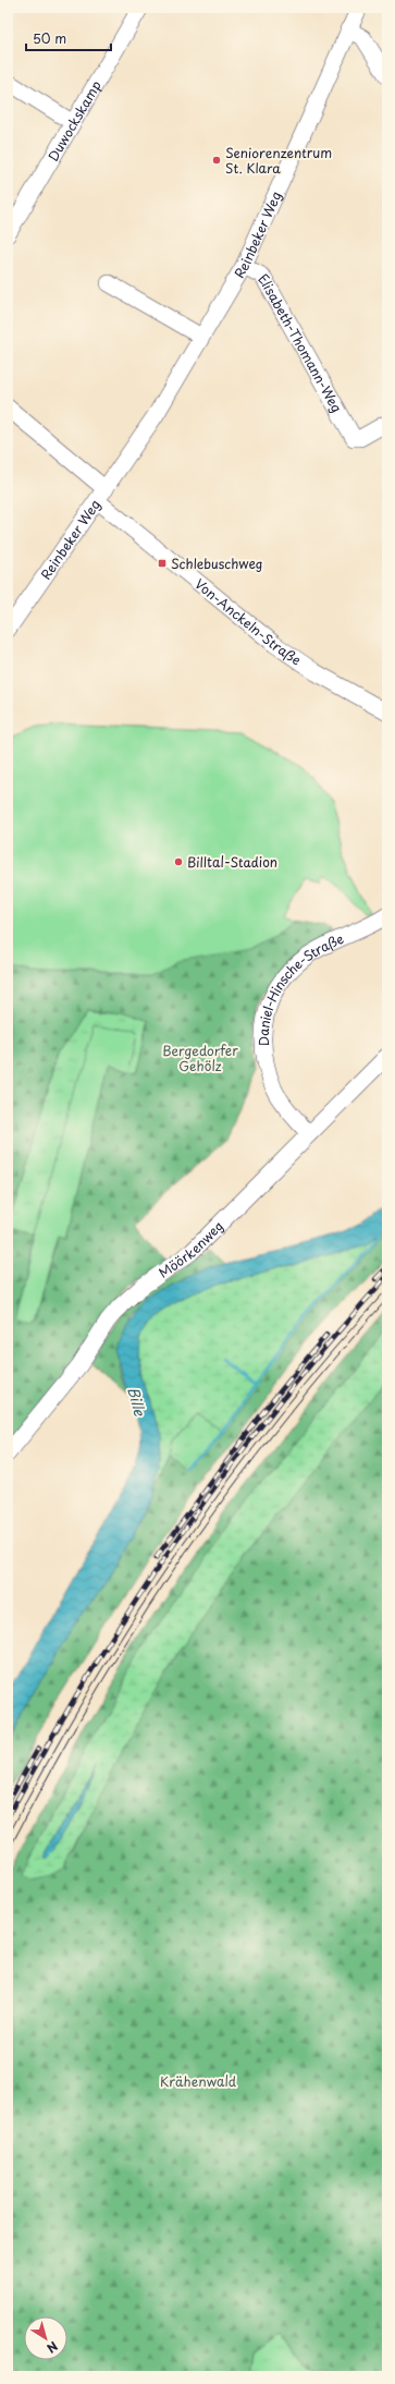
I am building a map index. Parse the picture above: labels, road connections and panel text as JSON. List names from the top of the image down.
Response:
{
  "streets": {
    "street": [
      "Duwockskamp",
      "Reinbeker Weg",
      "Elisabeth-Thomann-Weg",
      "Von-Anckeln-Straße",
      "Daniel-Hinsche-Straße",
      "Möörkenweg"
    ]
  },
  "crossings": [
    ["Reinbeker Weg", "Elisabeth-Thomann-Weg"],
    ["Reinbeker Weg", "Von-Anckeln-Straße"],
    ["Daniel-Hinsche-Straße", "Möörkenweg"]
  ],
  "water": ["Bille"],
  "parks": ["Bergedorfer Gehölz", "Krähenwald"],
  "places": {
    "other": ["Seniorenzentrum St. Klara", "Billtal-Stadion"],
    "transit": ["Schlebuschweg"]
  },
  "scale_bar": "50 m",
  "north": "bottom right"
}
